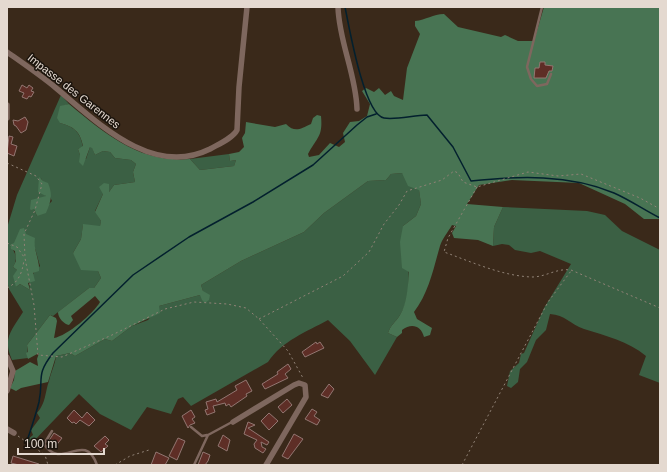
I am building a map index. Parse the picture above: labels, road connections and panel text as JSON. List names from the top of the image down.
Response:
{
  "streets": {
    "street": ["Impasse des Garennes"]
  },
  "scale_bar": "100 m"
}
